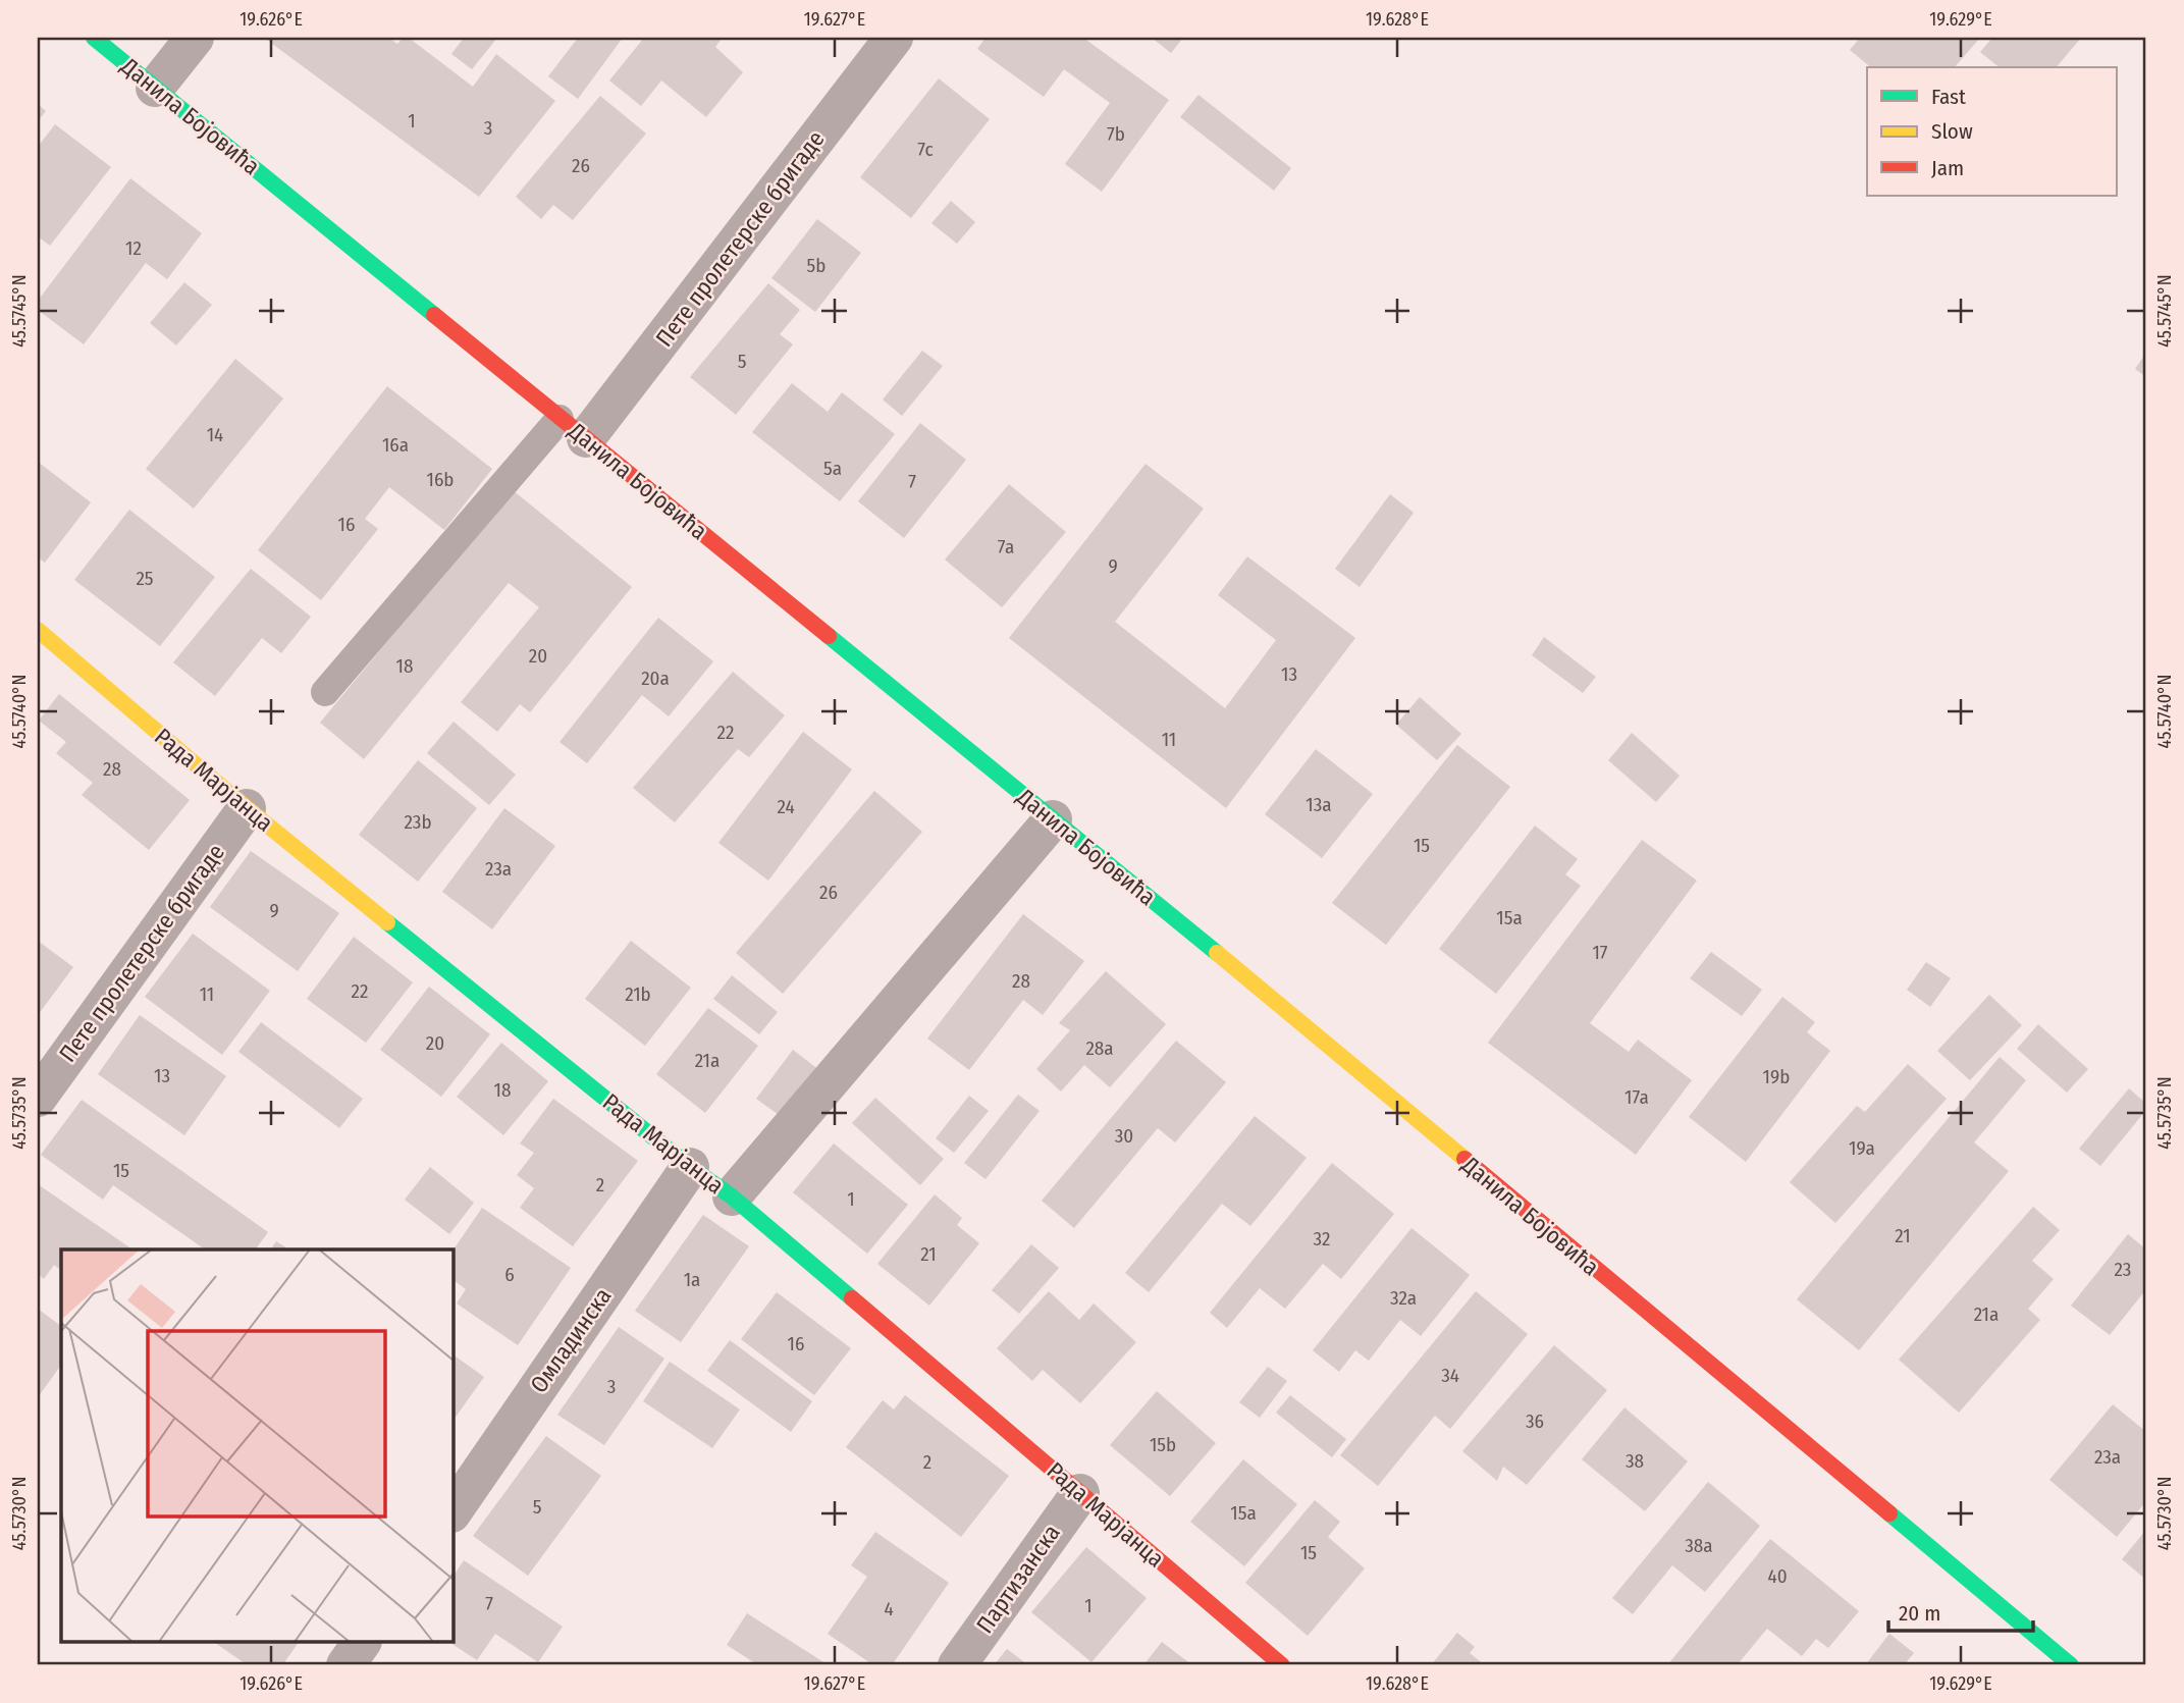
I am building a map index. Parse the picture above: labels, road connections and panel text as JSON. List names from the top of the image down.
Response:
{
  "streets": {
    "main road": ["Данила Бојовића", "Рада Марјанца"],
    "street": ["Пете пролетерске бригаде", "Омладинска", "Партизанска"]
  },
  "crossings": [
    ["Данила Бојовића", "Пете пролетерске бригаде"],
    ["Пете пролетерске бригаде", "Рада Марјанца"],
    ["Рада Марјанца", "Омладинска"],
    ["Рада Марјанца", "Партизанска"]
  ],
  "house_numbers": [
    "1",
    "3",
    "7b",
    "7c",
    "26",
    "12",
    "5b",
    "5",
    "14",
    "16a",
    "5a",
    "16b",
    "7",
    "16",
    "7a",
    "9",
    "25",
    "20",
    "18",
    "13",
    "20a",
    "22",
    "11",
    "28",
    "13a",
    "24",
    "23b",
    "15",
    "23a",
    "26",
    "9",
    "15a",
    "17",
    "28",
    "22",
    "11",
    "21b",
    "20",
    "28a",
    "21a",
    "13",
    "19b",
    "18",
    "17a",
    "30",
    "19a",
    "15",
    "2",
    "1",
    "21",
    "32",
    "21",
    "23",
    "6",
    "1a",
    "32a",
    "21a",
    "16",
    "34",
    "3",
    "36",
    "15b",
    "23a",
    "38",
    "2",
    "5",
    "15a",
    "38a",
    "15",
    "40",
    "7",
    "1",
    "4"
  ],
  "legend": ["Fast", "Slow", "Jam"],
  "scale_bar": "20 m",
  "coordinates": [
    "19.626°E",
    "19.627°E",
    "19.628°E",
    "19.629°E",
    "45.5745°N",
    "45.5740°N",
    "45.5735°N",
    "45.5730°N"
  ]
}
